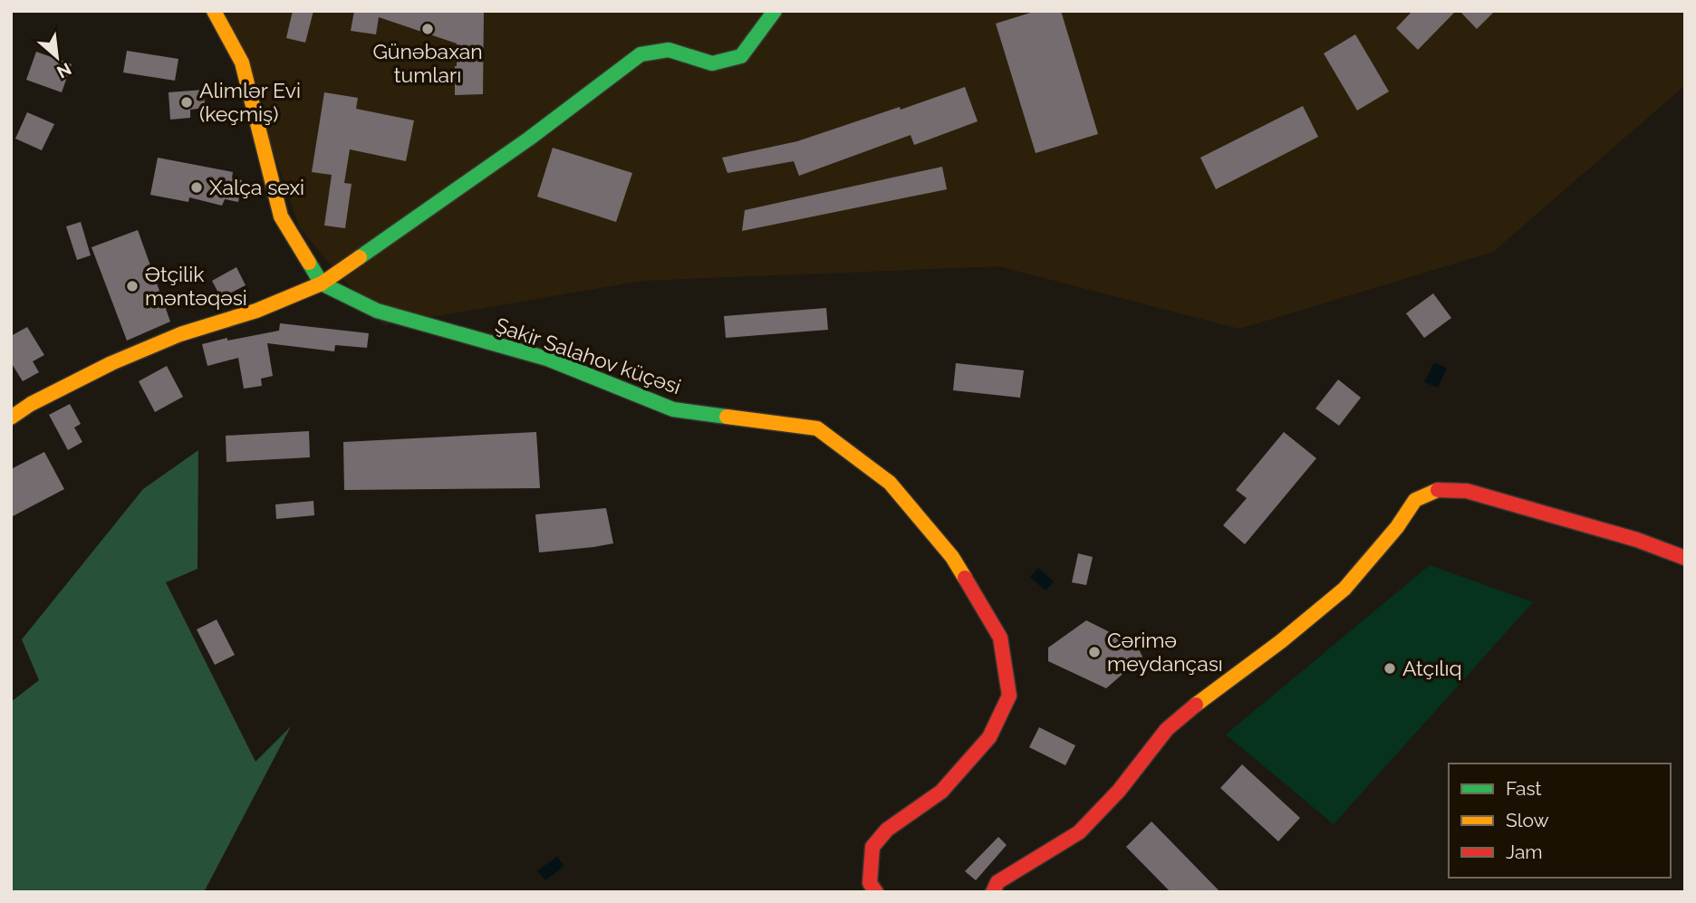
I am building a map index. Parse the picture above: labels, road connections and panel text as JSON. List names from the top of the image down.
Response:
{
  "streets": {
    "street": ["Şakir Salahov küçəsi"]
  },
  "places": [
    "Günəbaxan tumları",
    "Alimlər Evi (keçmiş)",
    "Xalça sexi",
    "Ətçilik məntəqəsi",
    "Cərimə meydançası",
    "Atçılıq"
  ],
  "legend": ["Fast", "Slow", "Jam"],
  "north": "bottom right"
}
